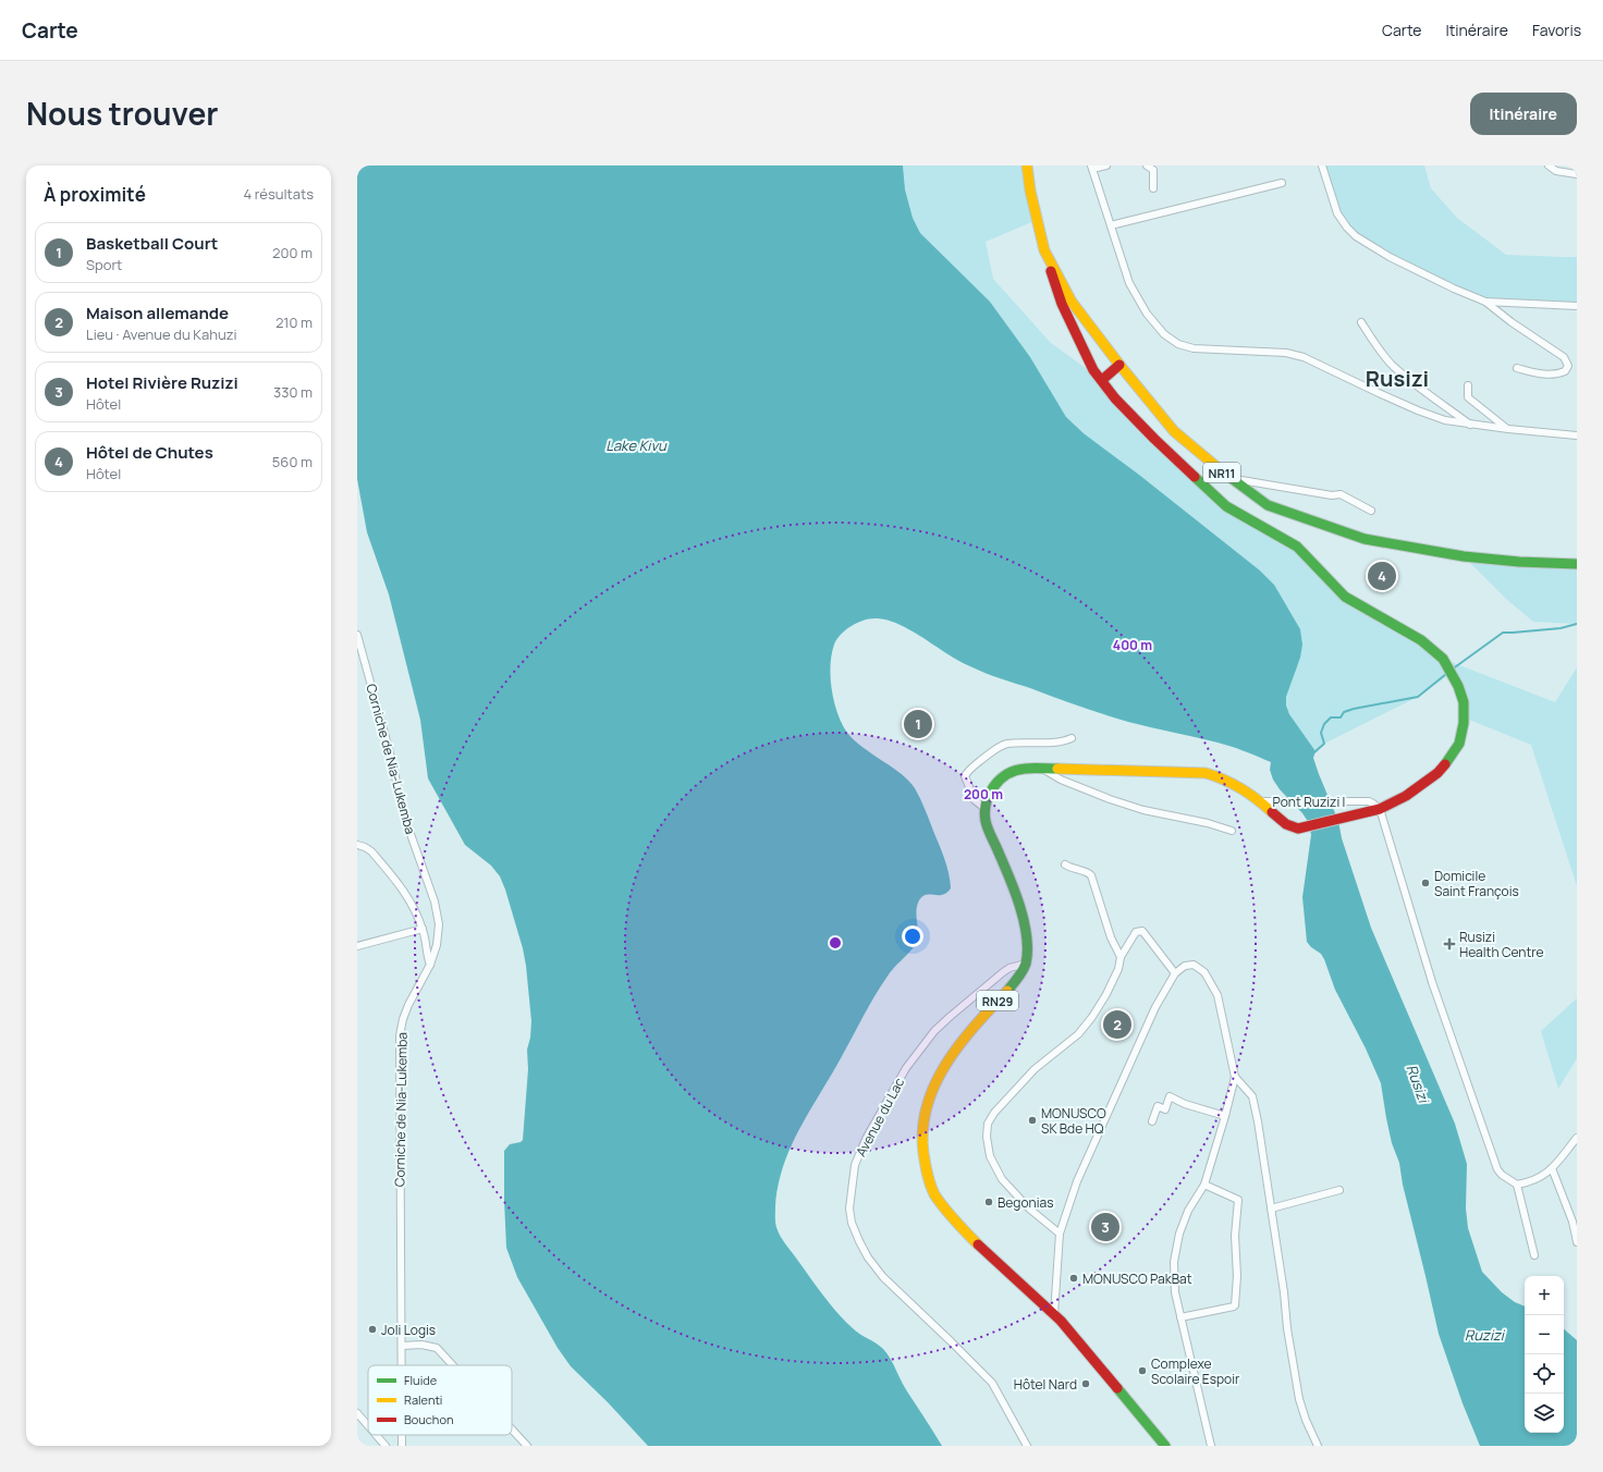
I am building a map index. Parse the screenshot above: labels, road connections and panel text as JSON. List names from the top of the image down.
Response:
{
  "streets": {
    "main road": ["NR11", "RN29"],
    "street": ["Corniche de Nia-Lukemba", "Pont Ruzizi I", "Avenue du Lac"]
  },
  "crossings": [
    ["RN29", "Avenue du Lac"]
  ],
  "districts": ["Rusizi"],
  "water": ["Lake Kivu", "Rusizi", "Ruzizi"],
  "places": {
    "other": [
      "Domicile Saint François",
      "MONUSCO SK Bde HQ",
      "Begonias",
      "MONUSCO PakBat",
      "Joli Logis",
      "Complexe Scolaire Espoir",
      "Hôtel Nard"
    ],
    "health": ["Rusizi Health Centre"]
  },
  "legend": ["Fluide", "Ralenti", "Bouchon"],
  "page": {
    "header": "Carte",
    "nav": ["Carte", "Itinéraire", "Favoris"],
    "title": "Nous trouver",
    "buttons": "Itinéraire",
    "heading": ["À proximité", "4 résultats"],
    "list": [
      {
        "mark": "1",
        "name": "Basketball Court",
        "note": "Sport",
        "value": "200 m"
      },
      {
        "mark": "2",
        "name": "Maison allemande",
        "note": "Lieu · Avenue du Kahuzi",
        "value": "210 m"
      },
      {
        "mark": "3",
        "name": "Hotel Rivière Ruzizi",
        "note": "Hôtel",
        "value": "330 m"
      },
      {
        "mark": "4",
        "name": "Hôtel de Chutes",
        "note": "Hôtel",
        "value": "560 m"
      }
    ],
    "pins": [
      "4",
      "1",
      "2",
      "3"
    ],
    "map_buttons": ["+", "−"]
  },
  "rings": ["400 m", "200 m"]
}
